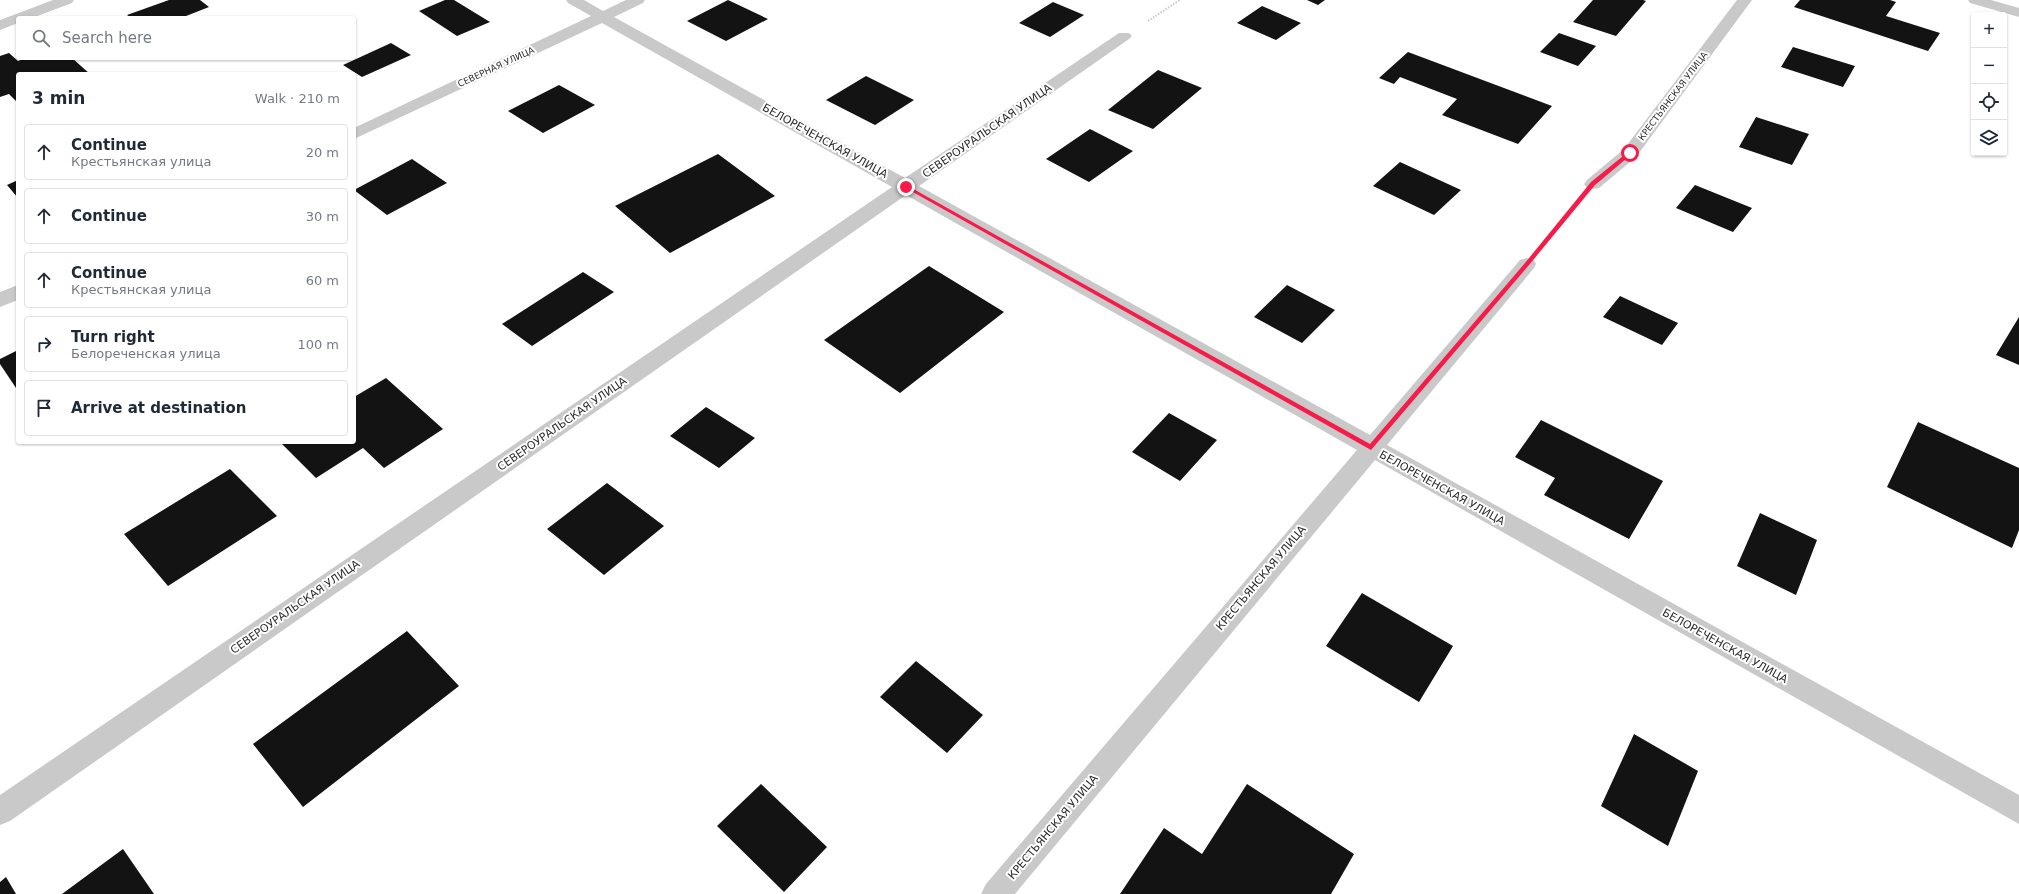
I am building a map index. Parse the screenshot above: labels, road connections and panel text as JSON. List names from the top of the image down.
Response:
{
  "streets": {
    "street": [
      "СЕВЕРНАЯ УЛИЦА",
      "КРЕСТЬЯНСКАЯ УЛИЦА",
      "СЕВЕРОУРАЛЬСКАЯ УЛИЦА",
      "БЕЛОРЕЧЕНСКАЯ УЛИЦА"
    ]
  },
  "crossings": [
    ["СЕВЕРНАЯ УЛИЦА", "БЕЛОРЕЧЕНСКАЯ УЛИЦА"],
    ["КРЕСТЬЯНСКАЯ УЛИЦА", "БЕЛОРЕЧЕНСКАЯ УЛИЦА"],
    ["СЕВЕРОУРАЛЬСКАЯ УЛИЦА", "БЕЛОРЕЧЕНСКАЯ УЛИЦА"]
  ],
  "page": {
    "map_buttons": ["+", "−"],
    "search": "Search here",
    "heading": ["3 min", "Walk · 210 m"],
    "list": [
      ["Continue", "Крестьянская улица", "20 m"],
      ["Continue", "30 m"],
      ["Continue", "Крестьянская улица", "60 m"],
      ["Turn right", "Белореченская улица", "100 m"],
      "Arrive at destination"
    ]
  }
}
